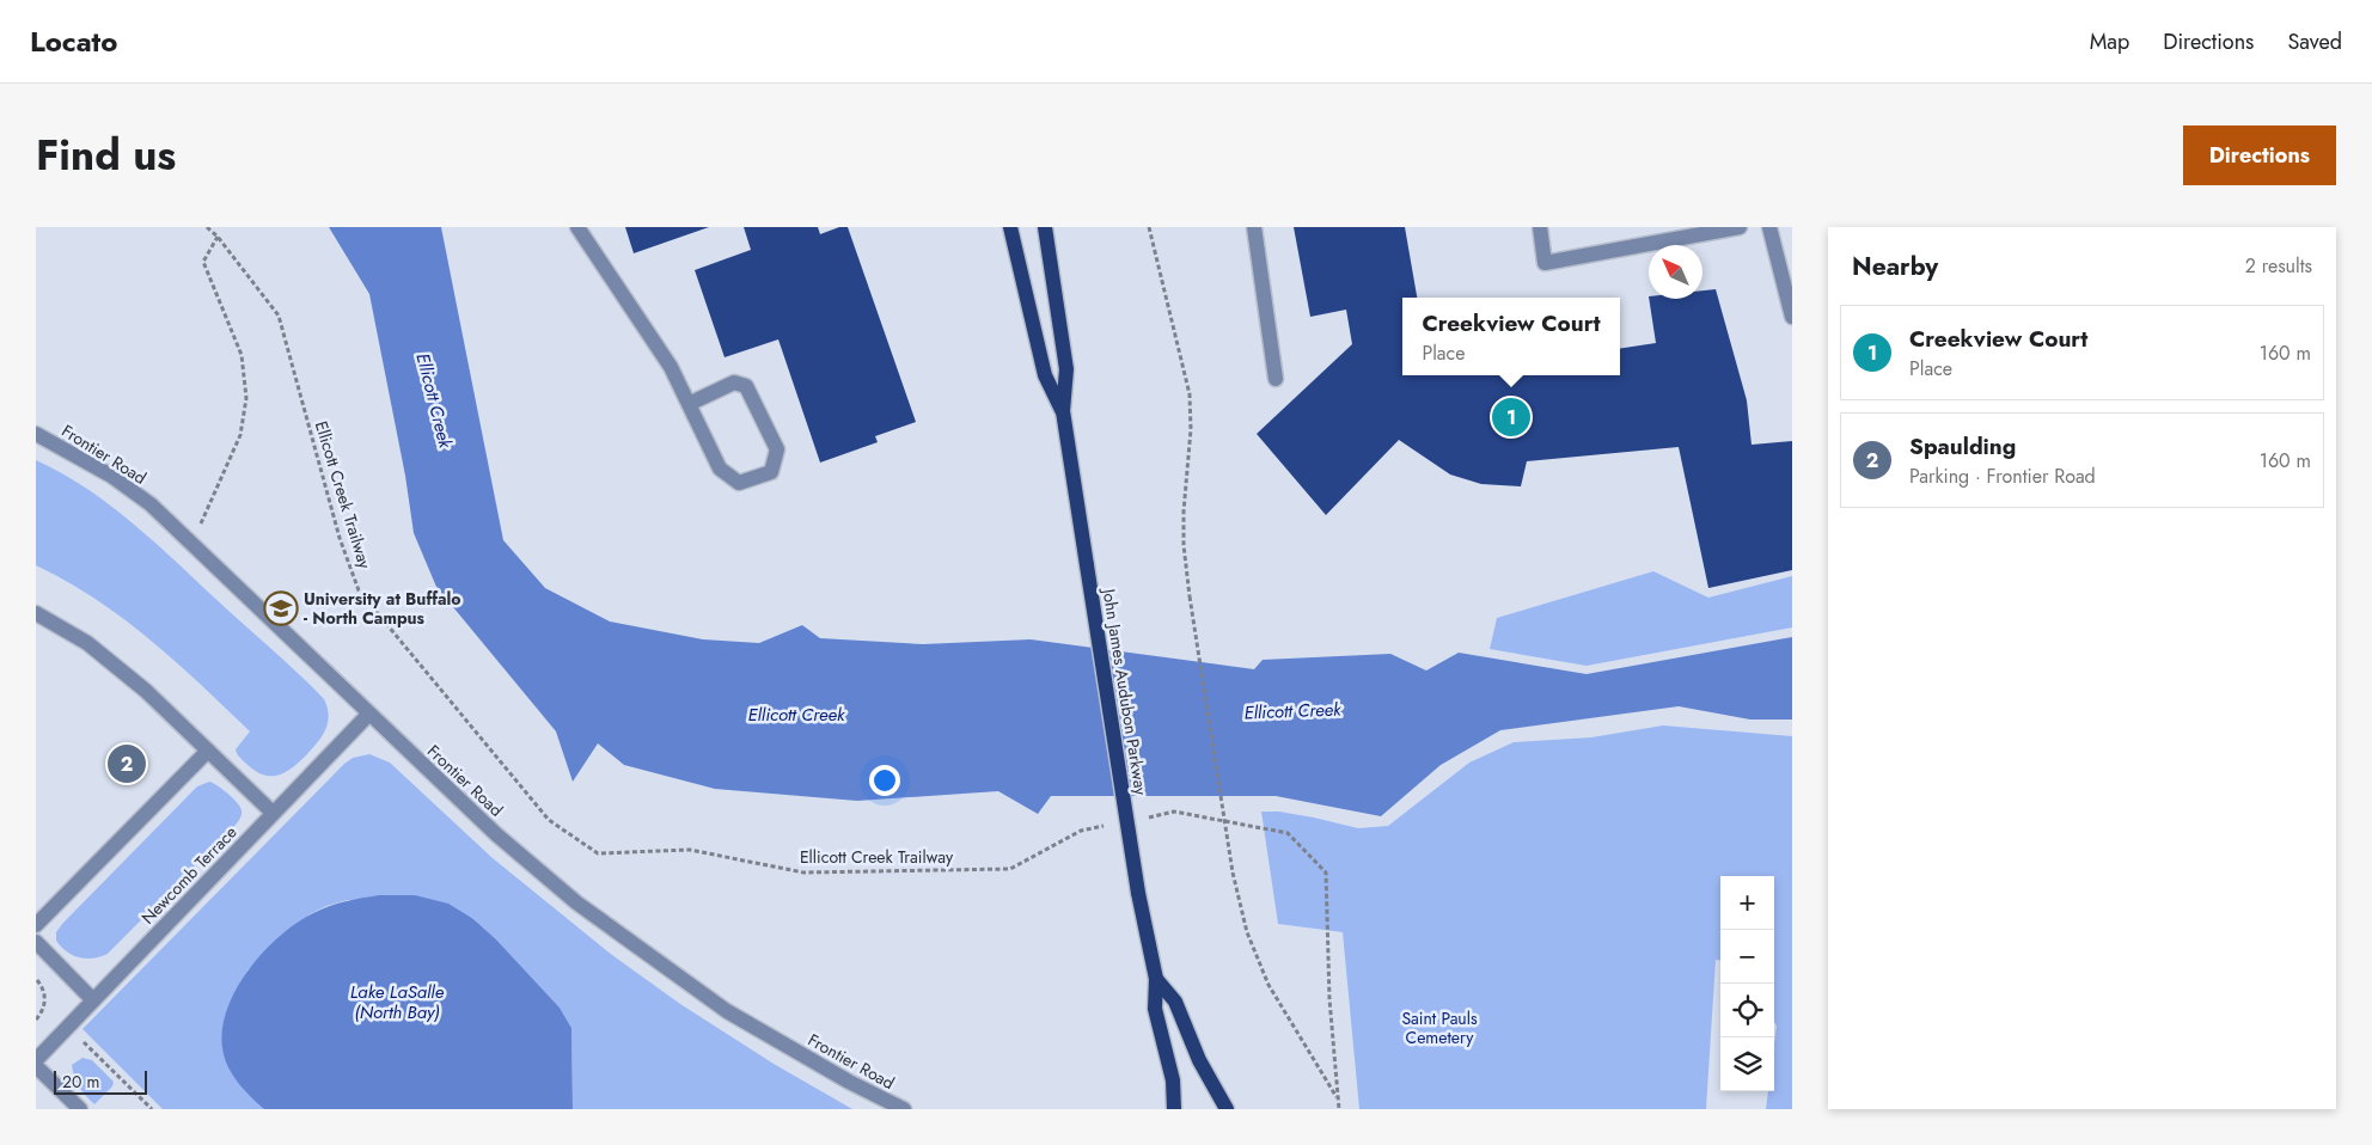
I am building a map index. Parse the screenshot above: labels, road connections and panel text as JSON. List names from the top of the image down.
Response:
{
  "streets": {
    "main road": ["John James Audubon Parkway"],
    "street": ["Frontier Road", "Newcomb Terrace"],
    "path": ["Ellicott Creek Trailway"]
  },
  "crossings": [
    ["Frontier Road", "Newcomb Terrace"]
  ],
  "water": ["Ellicott Creek", "Lake LaSalle (North Bay)"],
  "parks": ["Saint Pauls Cemetery"],
  "places": {
    "school or university": ["University at Buffalo - North Campus"]
  },
  "scale_bar": "20 m",
  "north": "top left",
  "page": {
    "header": "Locato",
    "nav": ["Map", "Directions", "Saved"],
    "title": "Find us",
    "buttons": "Directions",
    "heading": ["Nearby", "2 results"],
    "popup": ["Creekview Court", "Place"],
    "list": [
      {
        "mark": "1",
        "name": "Creekview Court",
        "note": "Place",
        "value": "160 m"
      },
      {
        "mark": "2",
        "name": "Spaulding",
        "note": "Parking · Frontier Road",
        "value": "160 m"
      }
    ],
    "pins": ["1", "2"],
    "map_buttons": ["+", "−"],
    "scale": "20 m"
  }
}
